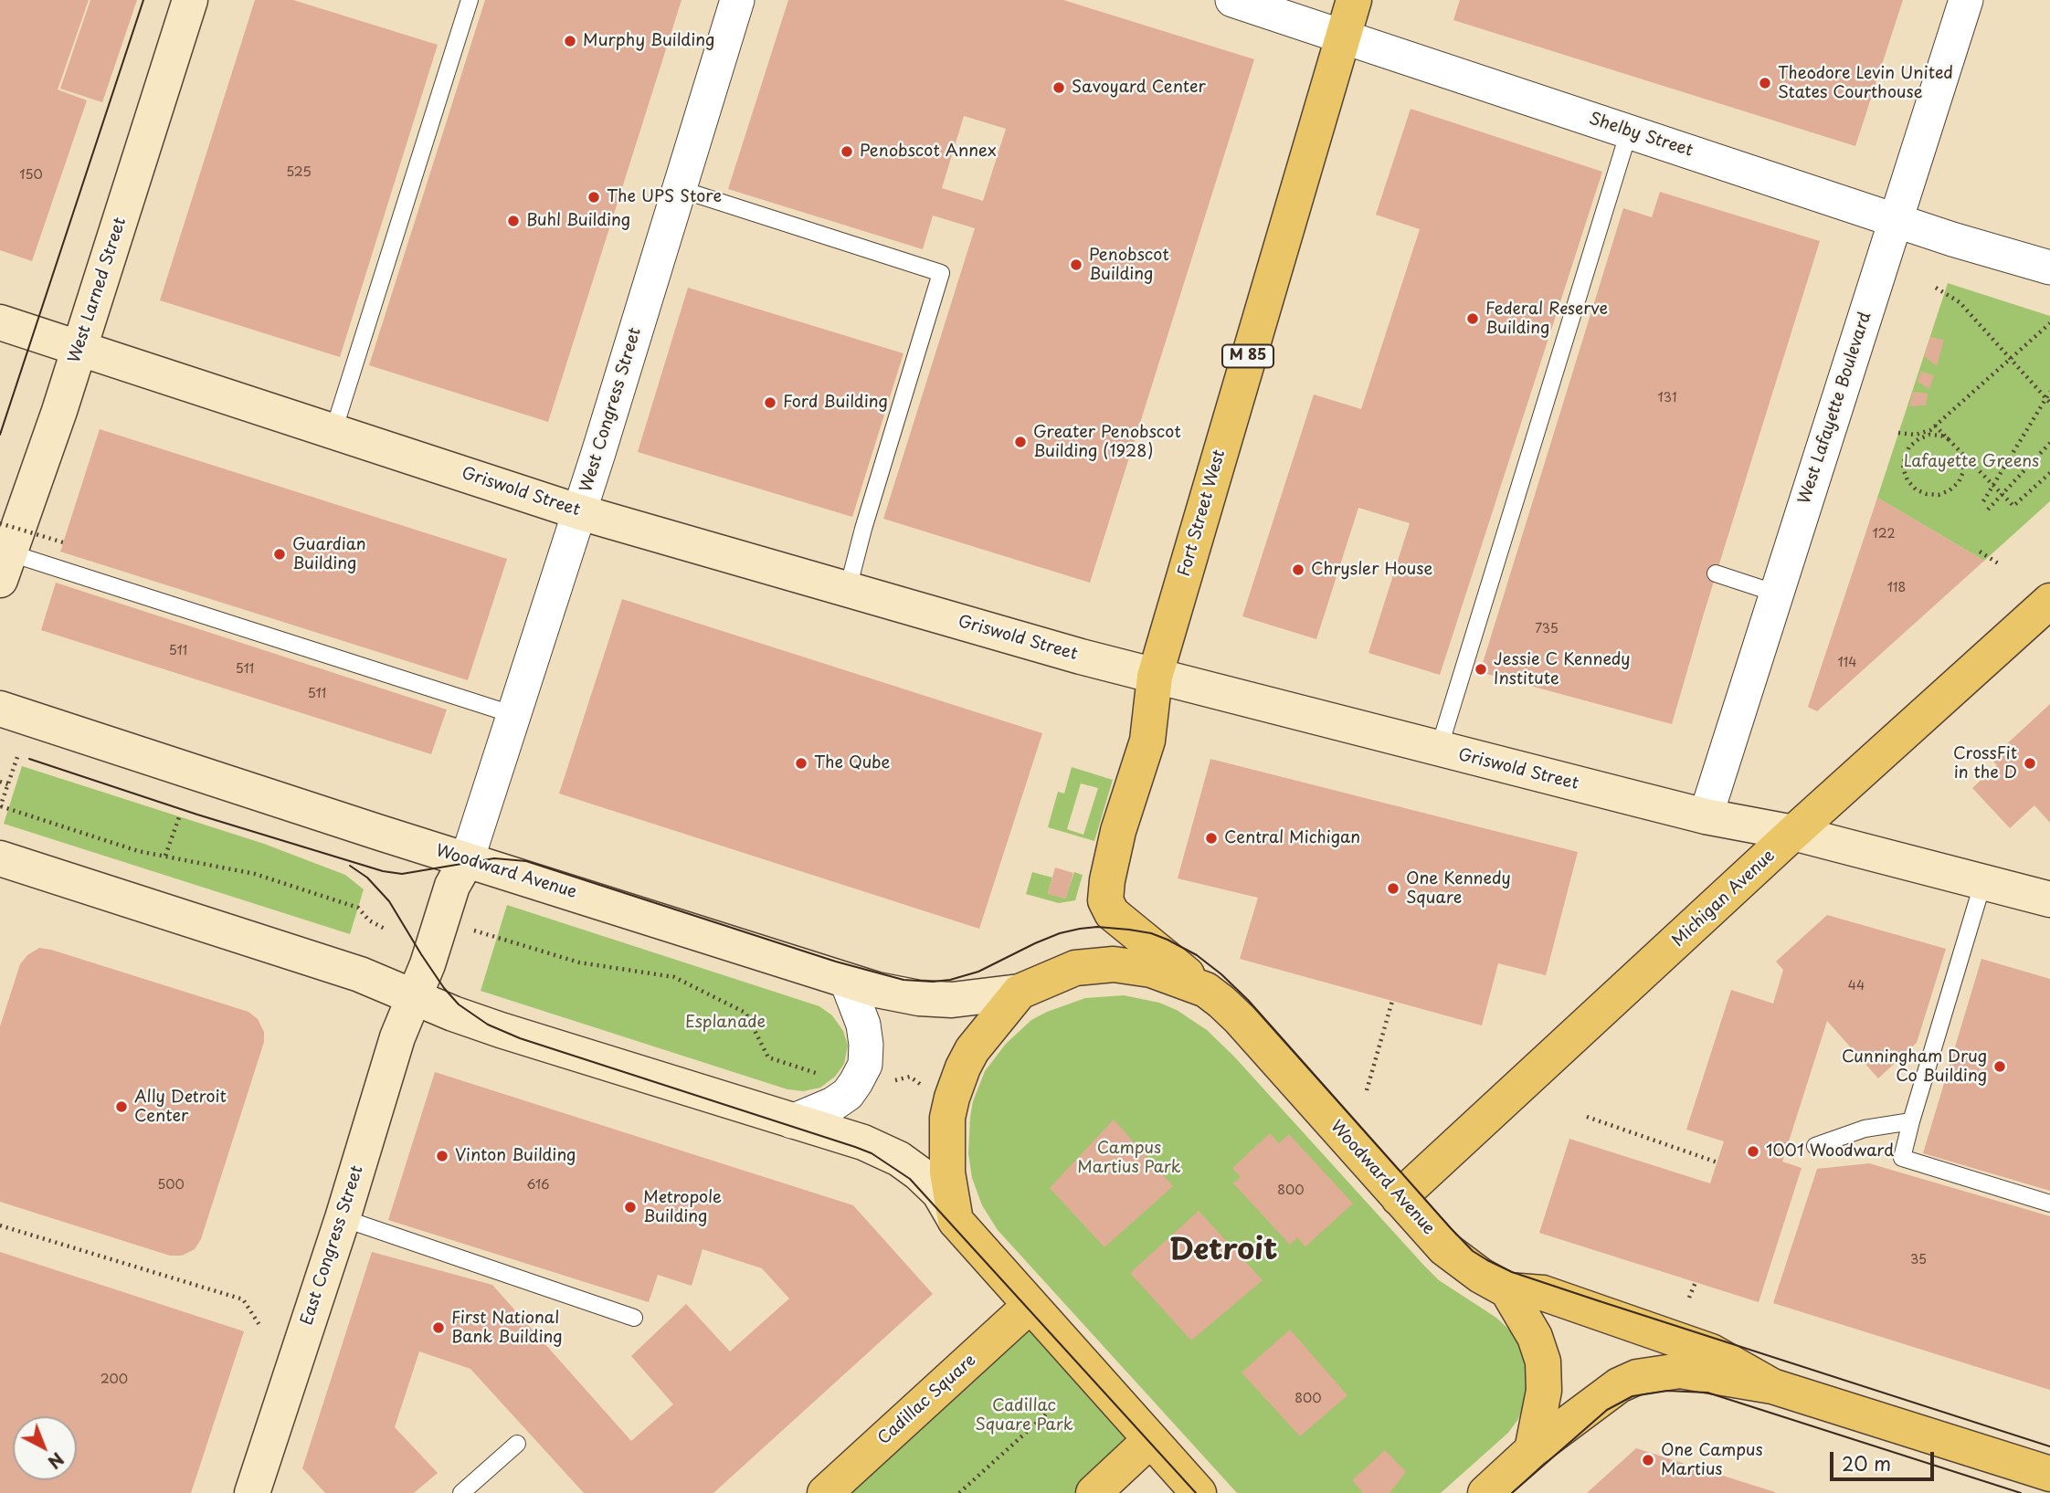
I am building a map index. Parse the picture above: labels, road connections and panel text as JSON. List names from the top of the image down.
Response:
{
  "streets": {
    "main road": [
      "M 85",
      "Fort Street West",
      "Woodward Avenue",
      "Michigan Avenue",
      "Cadillac Square"
    ],
    "street": [
      "Shelby Street",
      "West Larned Street",
      "West Lafayette Boulevard",
      "West Congress Street",
      "Griswold Street",
      "East Congress Street"
    ]
  },
  "crossings": [
    ["Shelby Street", "West Lafayette Boulevard"],
    ["Shelby Street", "Fort Street West"],
    ["West Larned Street", "Griswold Street"],
    ["West Lafayette Boulevard", "Griswold Street"],
    ["West Congress Street", "Griswold Street"],
    ["West Congress Street", "Woodward Avenue"],
    ["West Congress Street", "East Congress Street"],
    ["Griswold Street", "Fort Street West"],
    ["Griswold Street", "Michigan Avenue"],
    ["Fort Street West", "Woodward Avenue"],
    ["Woodward Avenue", "Michigan Avenue"]
  ],
  "districts": ["Detroit"],
  "parks": [
    "Lafayette Greens",
    "Esplanade",
    "Campus Martius Park",
    "Cadillac Square Park"
  ],
  "places": [
    "Murphy Building",
    "Theodore Levin United States Courthouse",
    "Savoyard Center",
    "Penobscot Annex",
    "The UPS Store",
    "Buhl Building",
    "Penobscot Building",
    "Federal Reserve Building",
    "Ford Building",
    "Greater Penobscot Building (1928)",
    "Guardian Building",
    "Chrysler House",
    "Jessie C Kennedy Institute",
    "The Qube",
    "CrossFit in the D",
    "Central Michigan",
    "One Kennedy Square",
    "Cunningham Drug Co Building",
    "Ally Detroit Center",
    "1001 Woodward",
    "Vinton Building",
    "Metropole Building",
    "First National Bank Building",
    "One Campus Martius"
  ],
  "house_numbers": [
    "525",
    "150",
    "131",
    "122",
    "118",
    "735",
    "511",
    "114",
    "511",
    "511",
    "44",
    "500",
    "616",
    "800",
    "35",
    "200",
    "800"
  ],
  "scale_bar": "20 m",
  "north": "bottom right"
}
